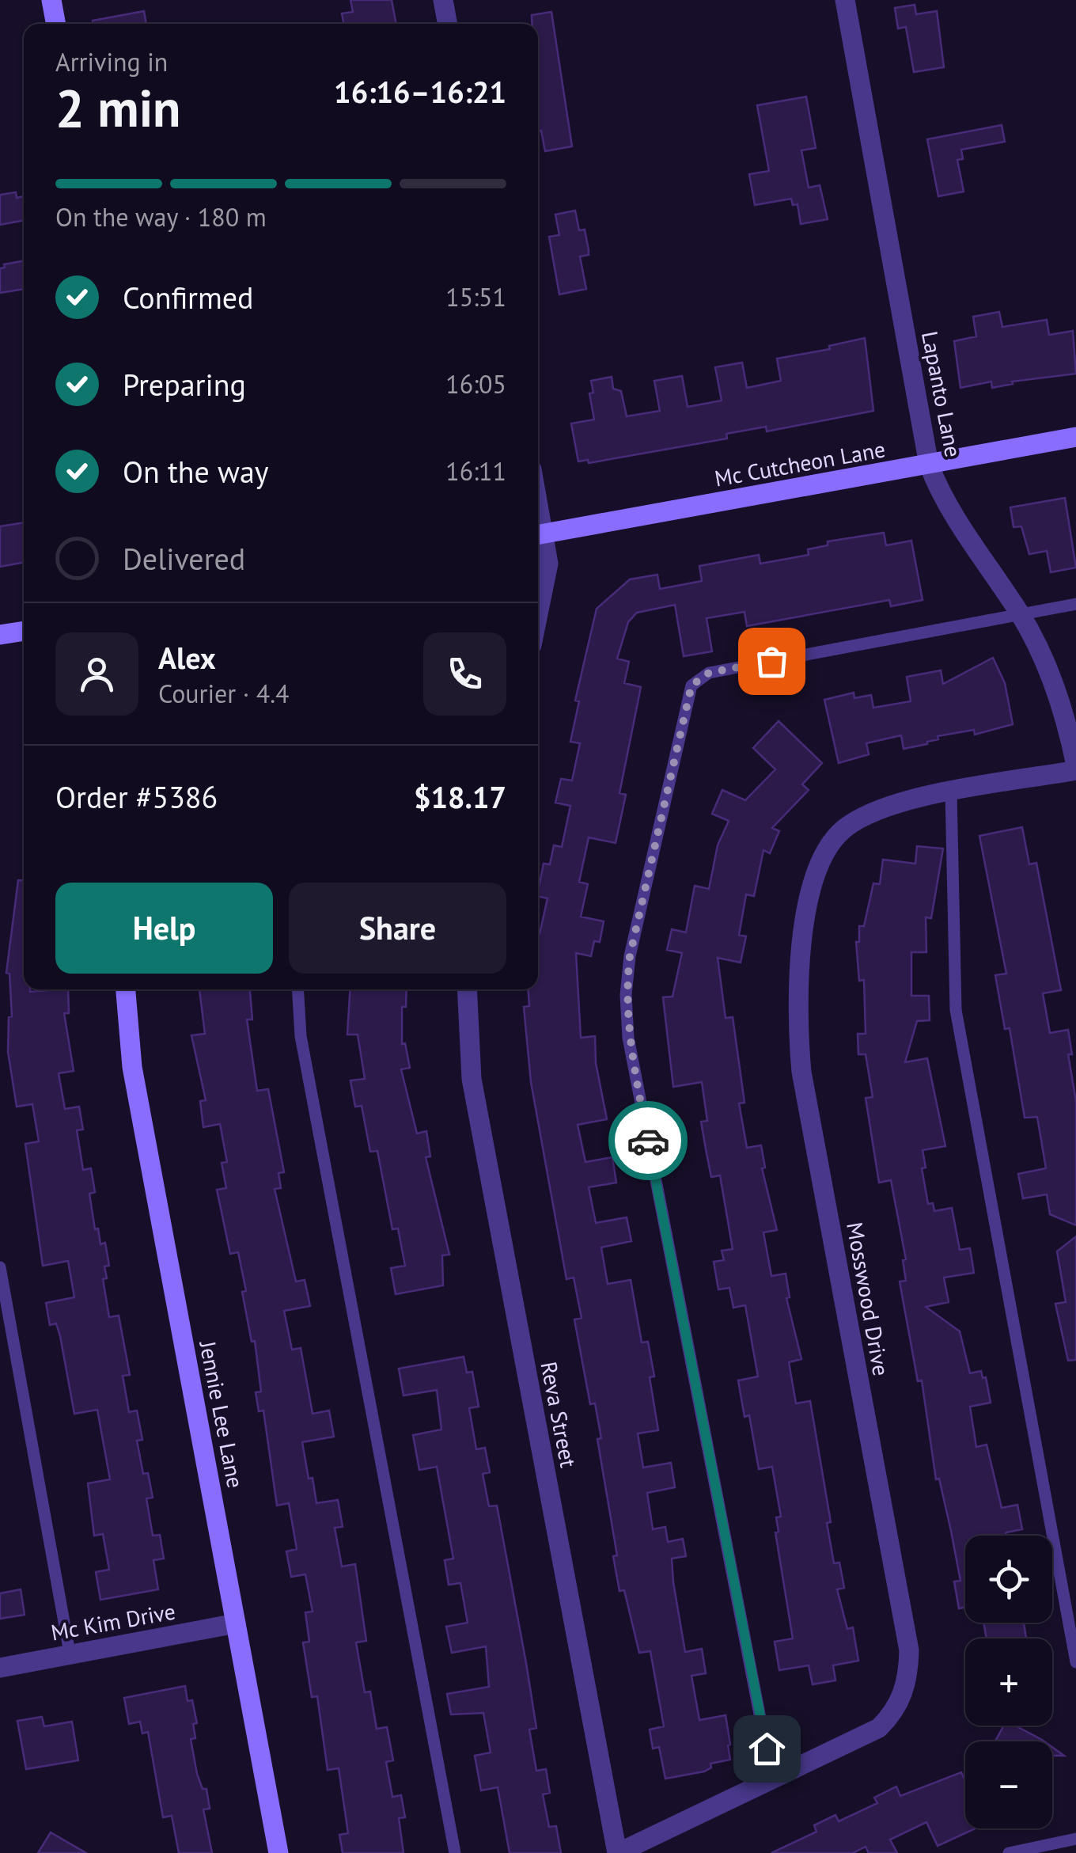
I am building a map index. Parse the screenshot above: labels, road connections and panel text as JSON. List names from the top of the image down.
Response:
{
  "streets": {
    "street": [
      "Lapanto Lane",
      "Mc Cutcheon Lane",
      "Mosswood Drive",
      "Jennie Lee Lane",
      "Reva Street",
      "Mc Kim Drive"
    ]
  },
  "crossings": [
    ["Lapanto Lane", "Mc Cutcheon Lane"],
    ["Lapanto Lane", "Mosswood Drive"],
    ["Mosswood Drive", "Reva Street"],
    ["Jennie Lee Lane", "Mc Kim Drive"]
  ],
  "page": {
    "heading": ["2 min", "Arriving in", "16:16–16:21"],
    "panel": [
      "Alex",
      "Courier · 4.4",
      "Order #5386",
      "$18.17"
    ],
    "bar": "On the way · 180 m",
    "list": [
      ["Confirmed", "15:51"],
      ["Preparing", "16:05"],
      ["On the way", "16:11"],
      "Delivered"
    ],
    "buttons": ["Help", "Share"],
    "map_buttons": ["+", "−"]
  }
}
